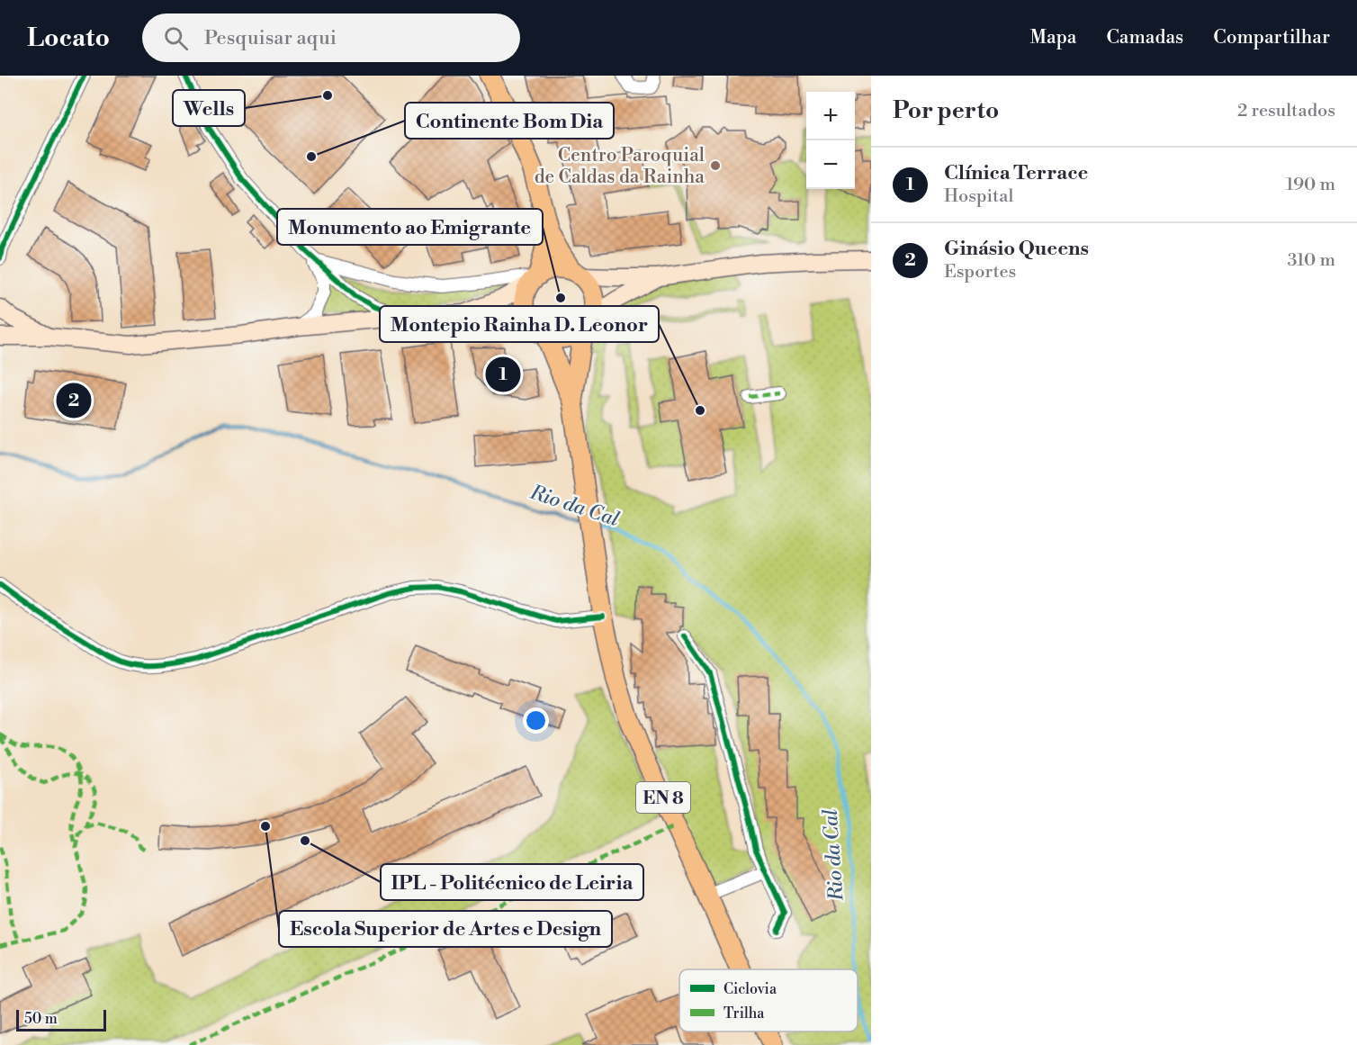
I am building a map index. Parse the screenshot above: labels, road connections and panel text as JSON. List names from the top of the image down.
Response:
{
  "streets": {
    "main road": ["EN 8"]
  },
  "water": ["Rio da Cal"],
  "places": [
    "Wells",
    "Continente Bom Dia",
    "Centro Paroquial de Caldas da Rainha",
    "Monumento ao Emigrante",
    "Montepio Rainha D. Leonor",
    "Escola Superior de Artes e Design",
    "IPL - Politécnico de Leiria"
  ],
  "legend": ["Ciclovia", "Trilha"],
  "scale_bar": "50 m",
  "page": {
    "header": "Locato",
    "search": "Pesquisar aqui",
    "nav": ["Mapa", "Camadas", "Compartilhar"],
    "heading": ["Por perto", "2 resultados"],
    "map_buttons": ["+", "−"],
    "list": [
      {
        "mark": "1",
        "name": "Clínica Terrace",
        "note": "Hospital",
        "value": "190 m"
      },
      {
        "mark": "2",
        "name": "Ginásio Queens",
        "note": "Esportes",
        "value": "310 m"
      }
    ],
    "pins": ["1", "2"],
    "scale": "50 m"
  }
}
